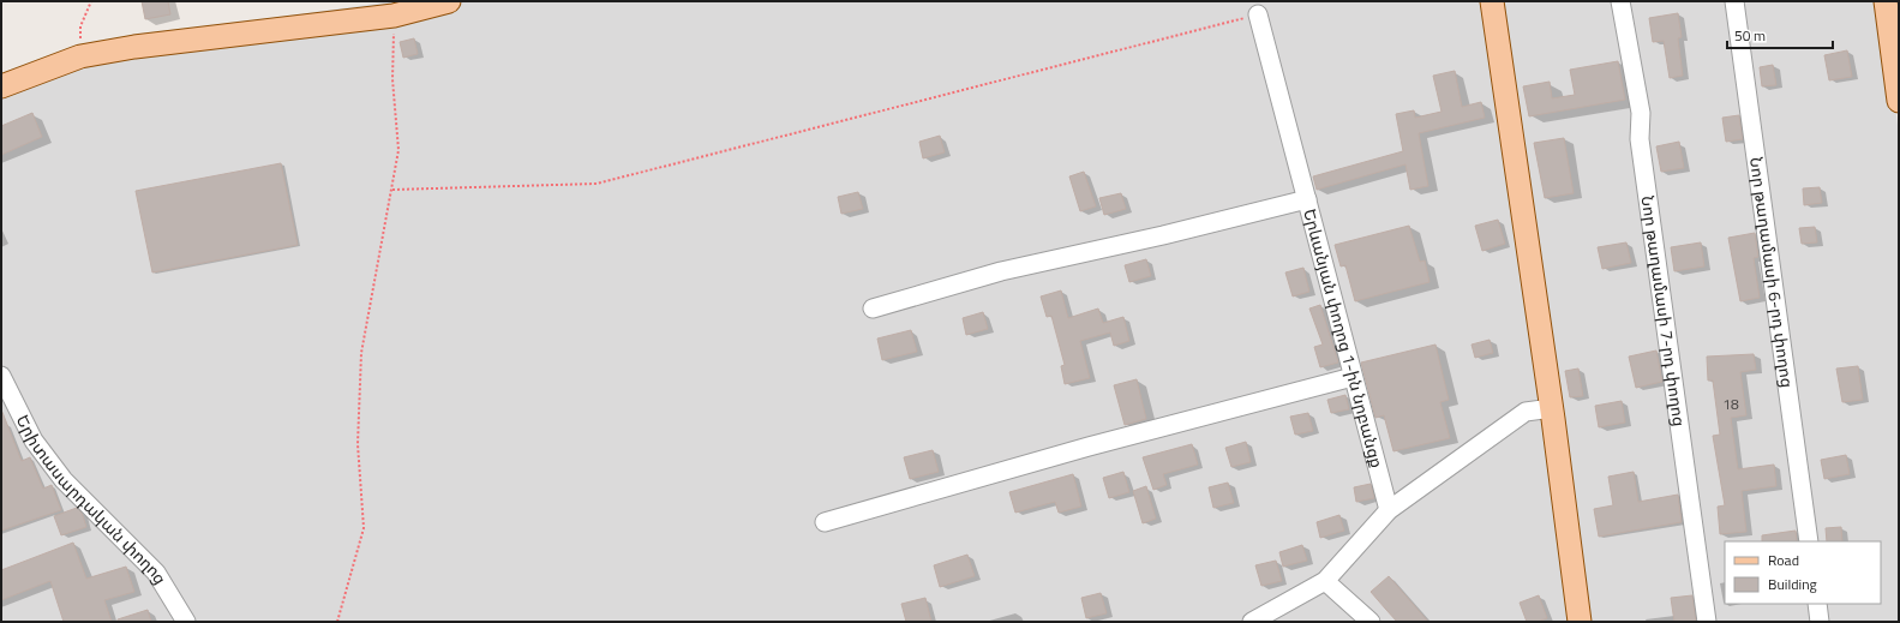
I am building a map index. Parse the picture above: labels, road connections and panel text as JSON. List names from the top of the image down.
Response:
{
  "streets": {
    "street": [
      "Նոր թաղամասի 6-րդ փողոց",
      "Նոր թաղամասի 7-րդ փողոց",
      "Երևանյան փողոց 1-ին նրբանցք",
      "Երիտասարդական փողոց"
    ]
  },
  "house_numbers": ["18"],
  "legend": ["Road", "Building"],
  "scale_bar": "50 m"
}
